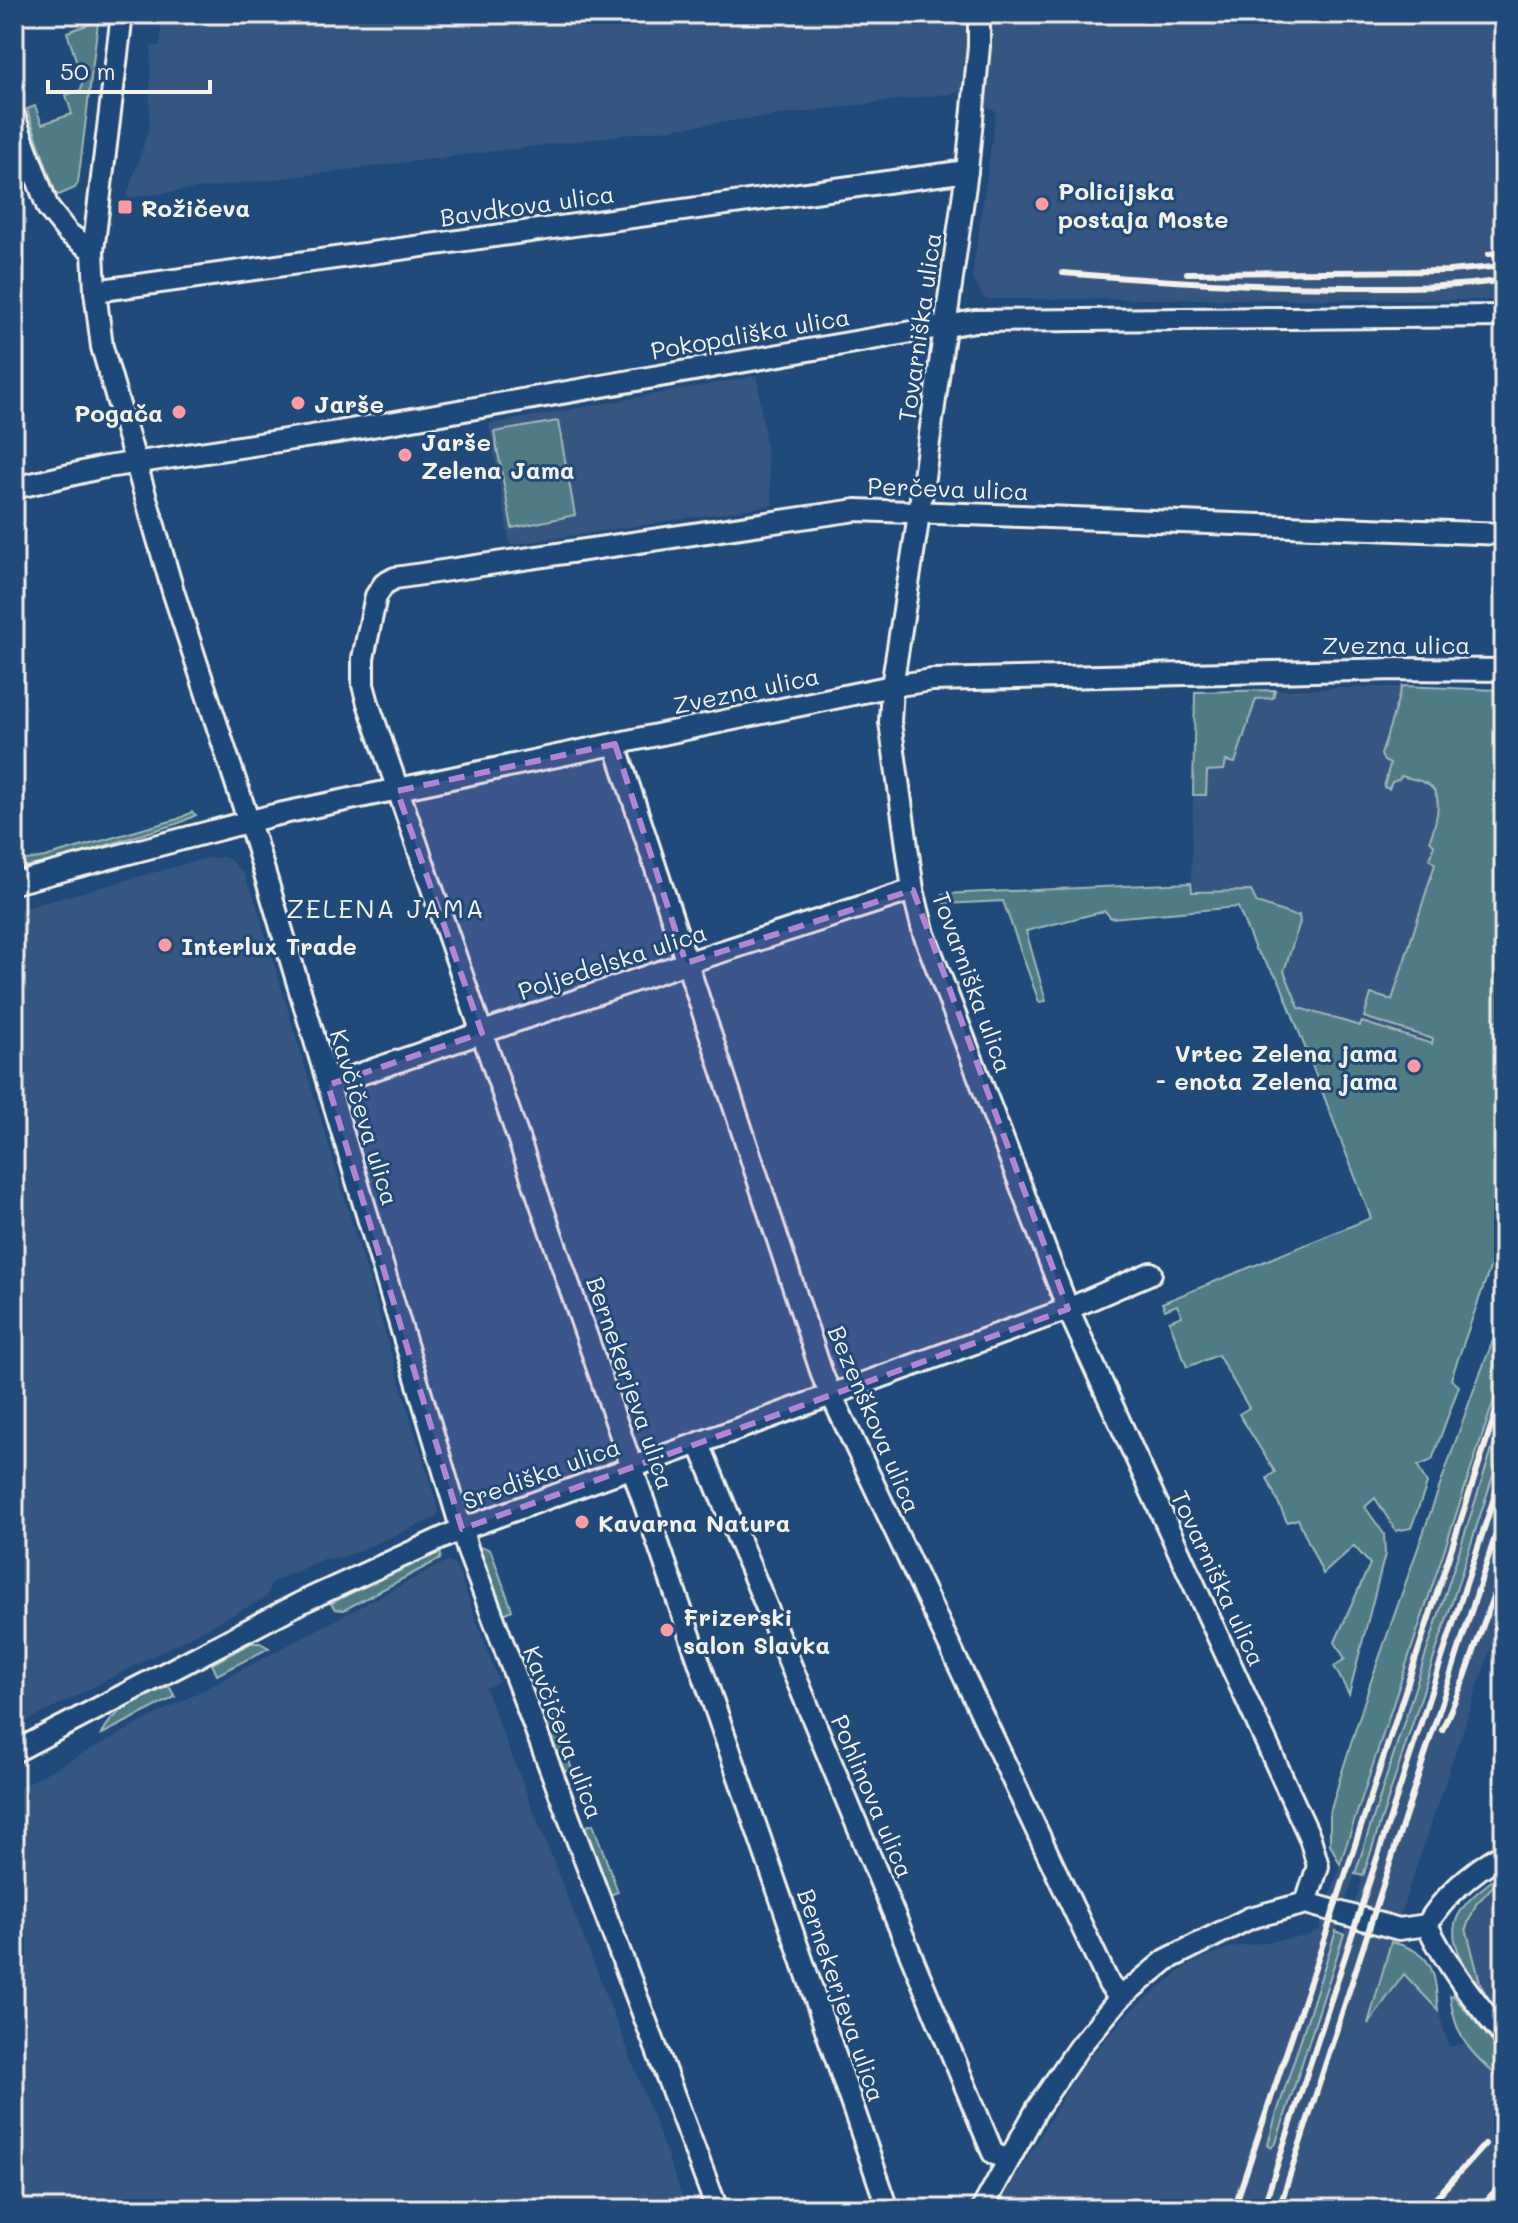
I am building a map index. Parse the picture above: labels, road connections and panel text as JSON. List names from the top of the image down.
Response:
{
  "streets": {
    "street": [
      "Bavdkova ulica",
      "Tovarniška ulica",
      "Pokopališka ulica",
      "Perčeva ulica",
      "Zvezna ulica",
      "Poljedelska ulica",
      "Kavčičeva ulica",
      "Bernekerjeva ulica",
      "Bezenškova ulica",
      "Središka ulica",
      "Pohlinova ulica"
    ]
  },
  "crossings": [
    ["Bavdkova ulica", "Tovarniška ulica"],
    ["Bavdkova ulica", "Kavčičeva ulica"],
    ["Tovarniška ulica", "Pokopališka ulica"],
    ["Tovarniška ulica", "Perčeva ulica"],
    ["Tovarniška ulica", "Zvezna ulica"],
    ["Tovarniška ulica", "Poljedelska ulica"],
    ["Tovarniška ulica", "Središka ulica"],
    ["Pokopališka ulica", "Kavčičeva ulica"],
    ["Perčeva ulica", "Bernekerjeva ulica"],
    ["Zvezna ulica", "Kavčičeva ulica"],
    ["Zvezna ulica", "Bernekerjeva ulica"],
    ["Zvezna ulica", "Bezenškova ulica"],
    ["Poljedelska ulica", "Kavčičeva ulica"],
    ["Poljedelska ulica", "Bernekerjeva ulica"],
    ["Poljedelska ulica", "Bezenškova ulica"],
    ["Kavčičeva ulica", "Središka ulica"],
    ["Bernekerjeva ulica", "Središka ulica"],
    ["Bezenškova ulica", "Središka ulica"],
    ["Središka ulica", "Pohlinova ulica"]
  ],
  "districts": ["ZELENA JAMA"],
  "places": {
    "other": [
      "Policijska postaja Moste",
      "Jarše",
      "Pogača",
      "Jarše Zelena Jama",
      "Interlux Trade",
      "Vrtec Zelena jama - enota Zelena jama",
      "Kavarna Natura",
      "Frizerski salon Slavka"
    ],
    "transit": ["Rožičeva"]
  },
  "scale_bar": "50 m"
}
